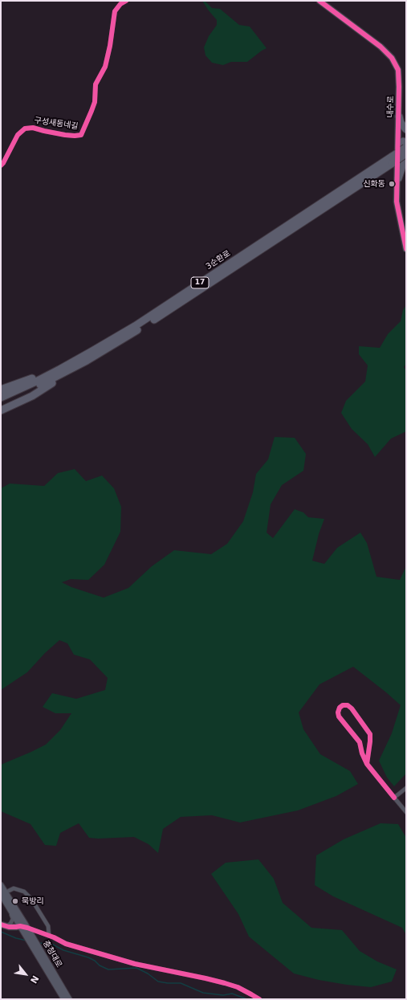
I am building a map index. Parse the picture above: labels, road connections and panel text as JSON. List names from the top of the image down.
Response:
{
  "streets": {
    "highway": ["3순환로", "17"],
    "street": ["내수로", "구성새동네길", "충청대로"]
  },
  "crossings": [
    ["내수로", "3순환로"]
  ],
  "places": ["신화동", "묵방리"],
  "north": "bottom right"
}
